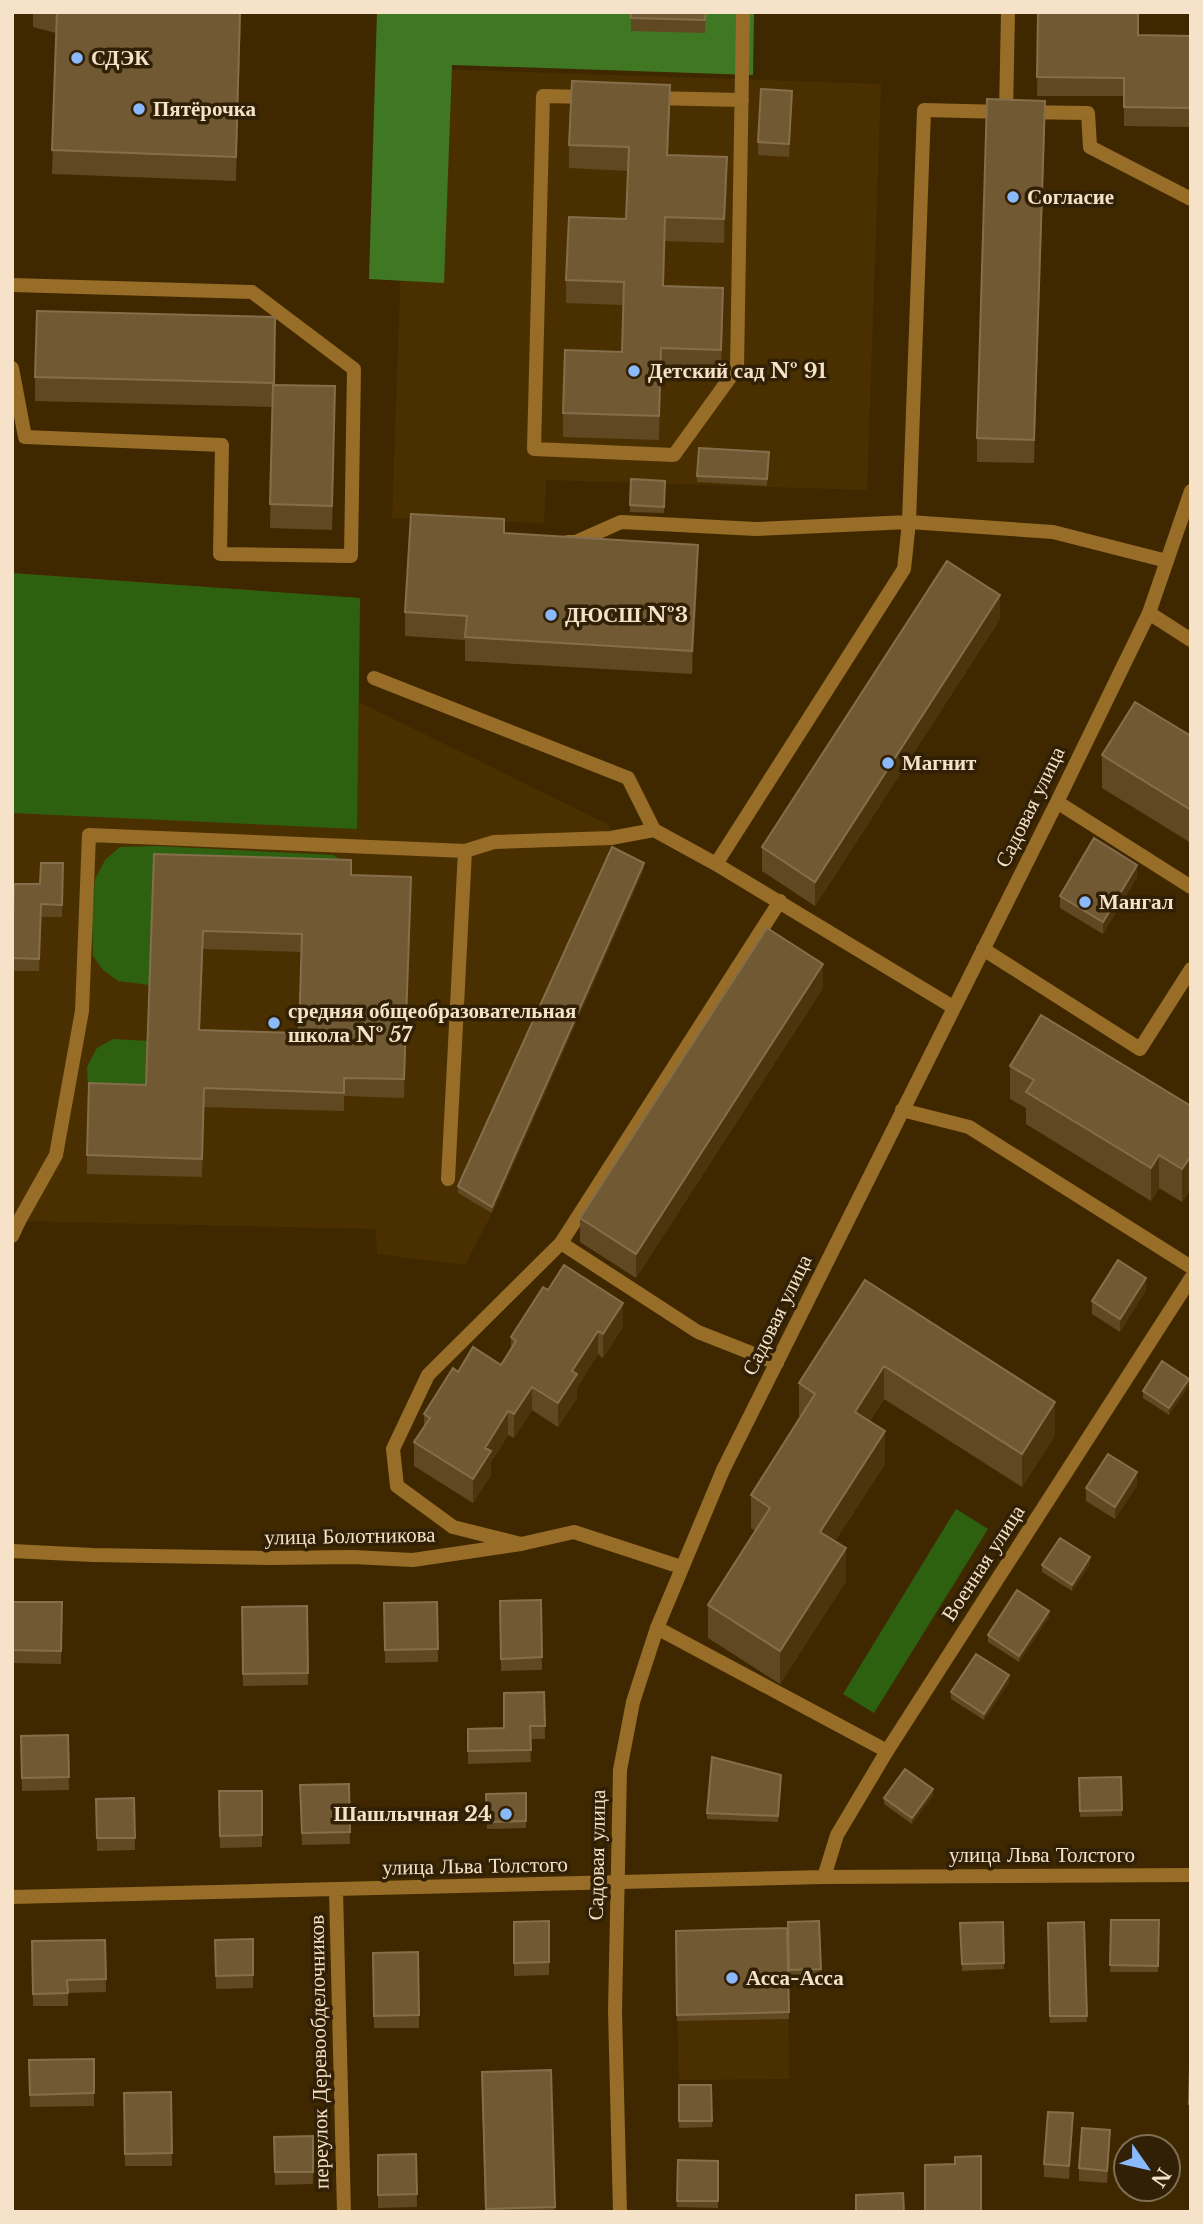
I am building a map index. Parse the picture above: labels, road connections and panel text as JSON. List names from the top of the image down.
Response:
{
  "streets": {
    "street": [
      "Садовая улица",
      "улица Болотникова",
      "Военная улица",
      "улица Льва Толстого",
      "переулок Деревообделочников"
    ]
  },
  "crossings": [
    ["Садовая улица", "улица Болотникова"],
    ["Садовая улица", "улица Льва Толстого"],
    ["Военная улица", "улица Льва Толстого"],
    ["улица Льва Толстого", "переулок Деревообделочников"]
  ],
  "places": [
    "СДЭК",
    "Пятёрочка",
    "Согласие",
    "Детский сад № 91",
    "ДЮСШ №3",
    "Магнит",
    "Мангал",
    "средняя общеобразовательная школа № 57",
    "Шашлычная 24",
    "Асса-Асса"
  ],
  "north": "bottom right"
}
